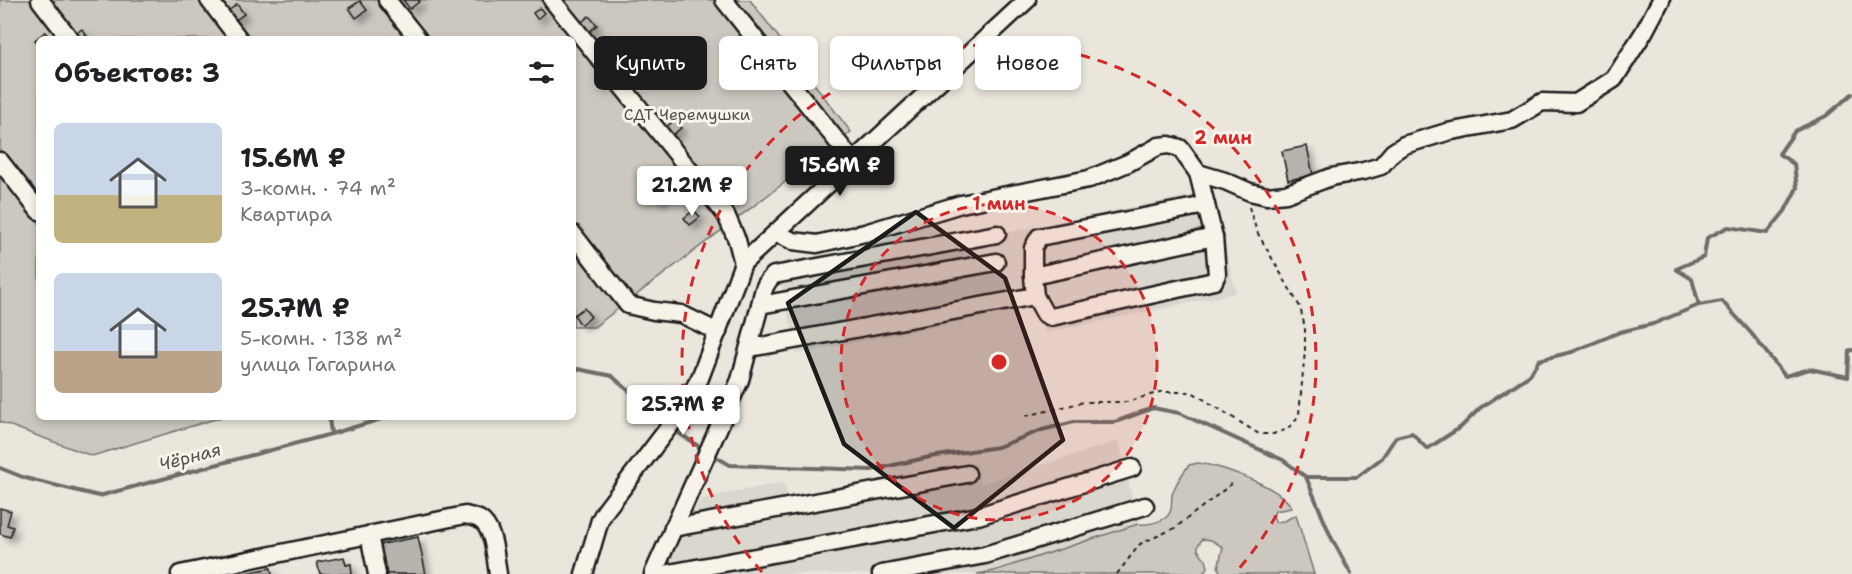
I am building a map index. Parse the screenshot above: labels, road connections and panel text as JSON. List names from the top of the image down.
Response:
{
  "water": ["Чёрная"],
  "parks": ["СДТ Черемушки"],
  "page": {
    "chip": [
      "Купить",
      "Снять",
      "Фильтры",
      "Новое"
    ],
    "heading": "Объектов: 3",
    "list": [
      {
        "name": "15.6M ₽",
        "note": "3-комн. · 74 m² · Квартира"
      },
      {
        "name": "25.7M ₽",
        "note": "5-комн. · 138 m² · улица Гагарина"
      }
    ],
    "price": ["15.6M ₽", "21.2M ₽", "25.7M ₽"]
  },
  "rings": ["2 мин", "1 мин"]
}
